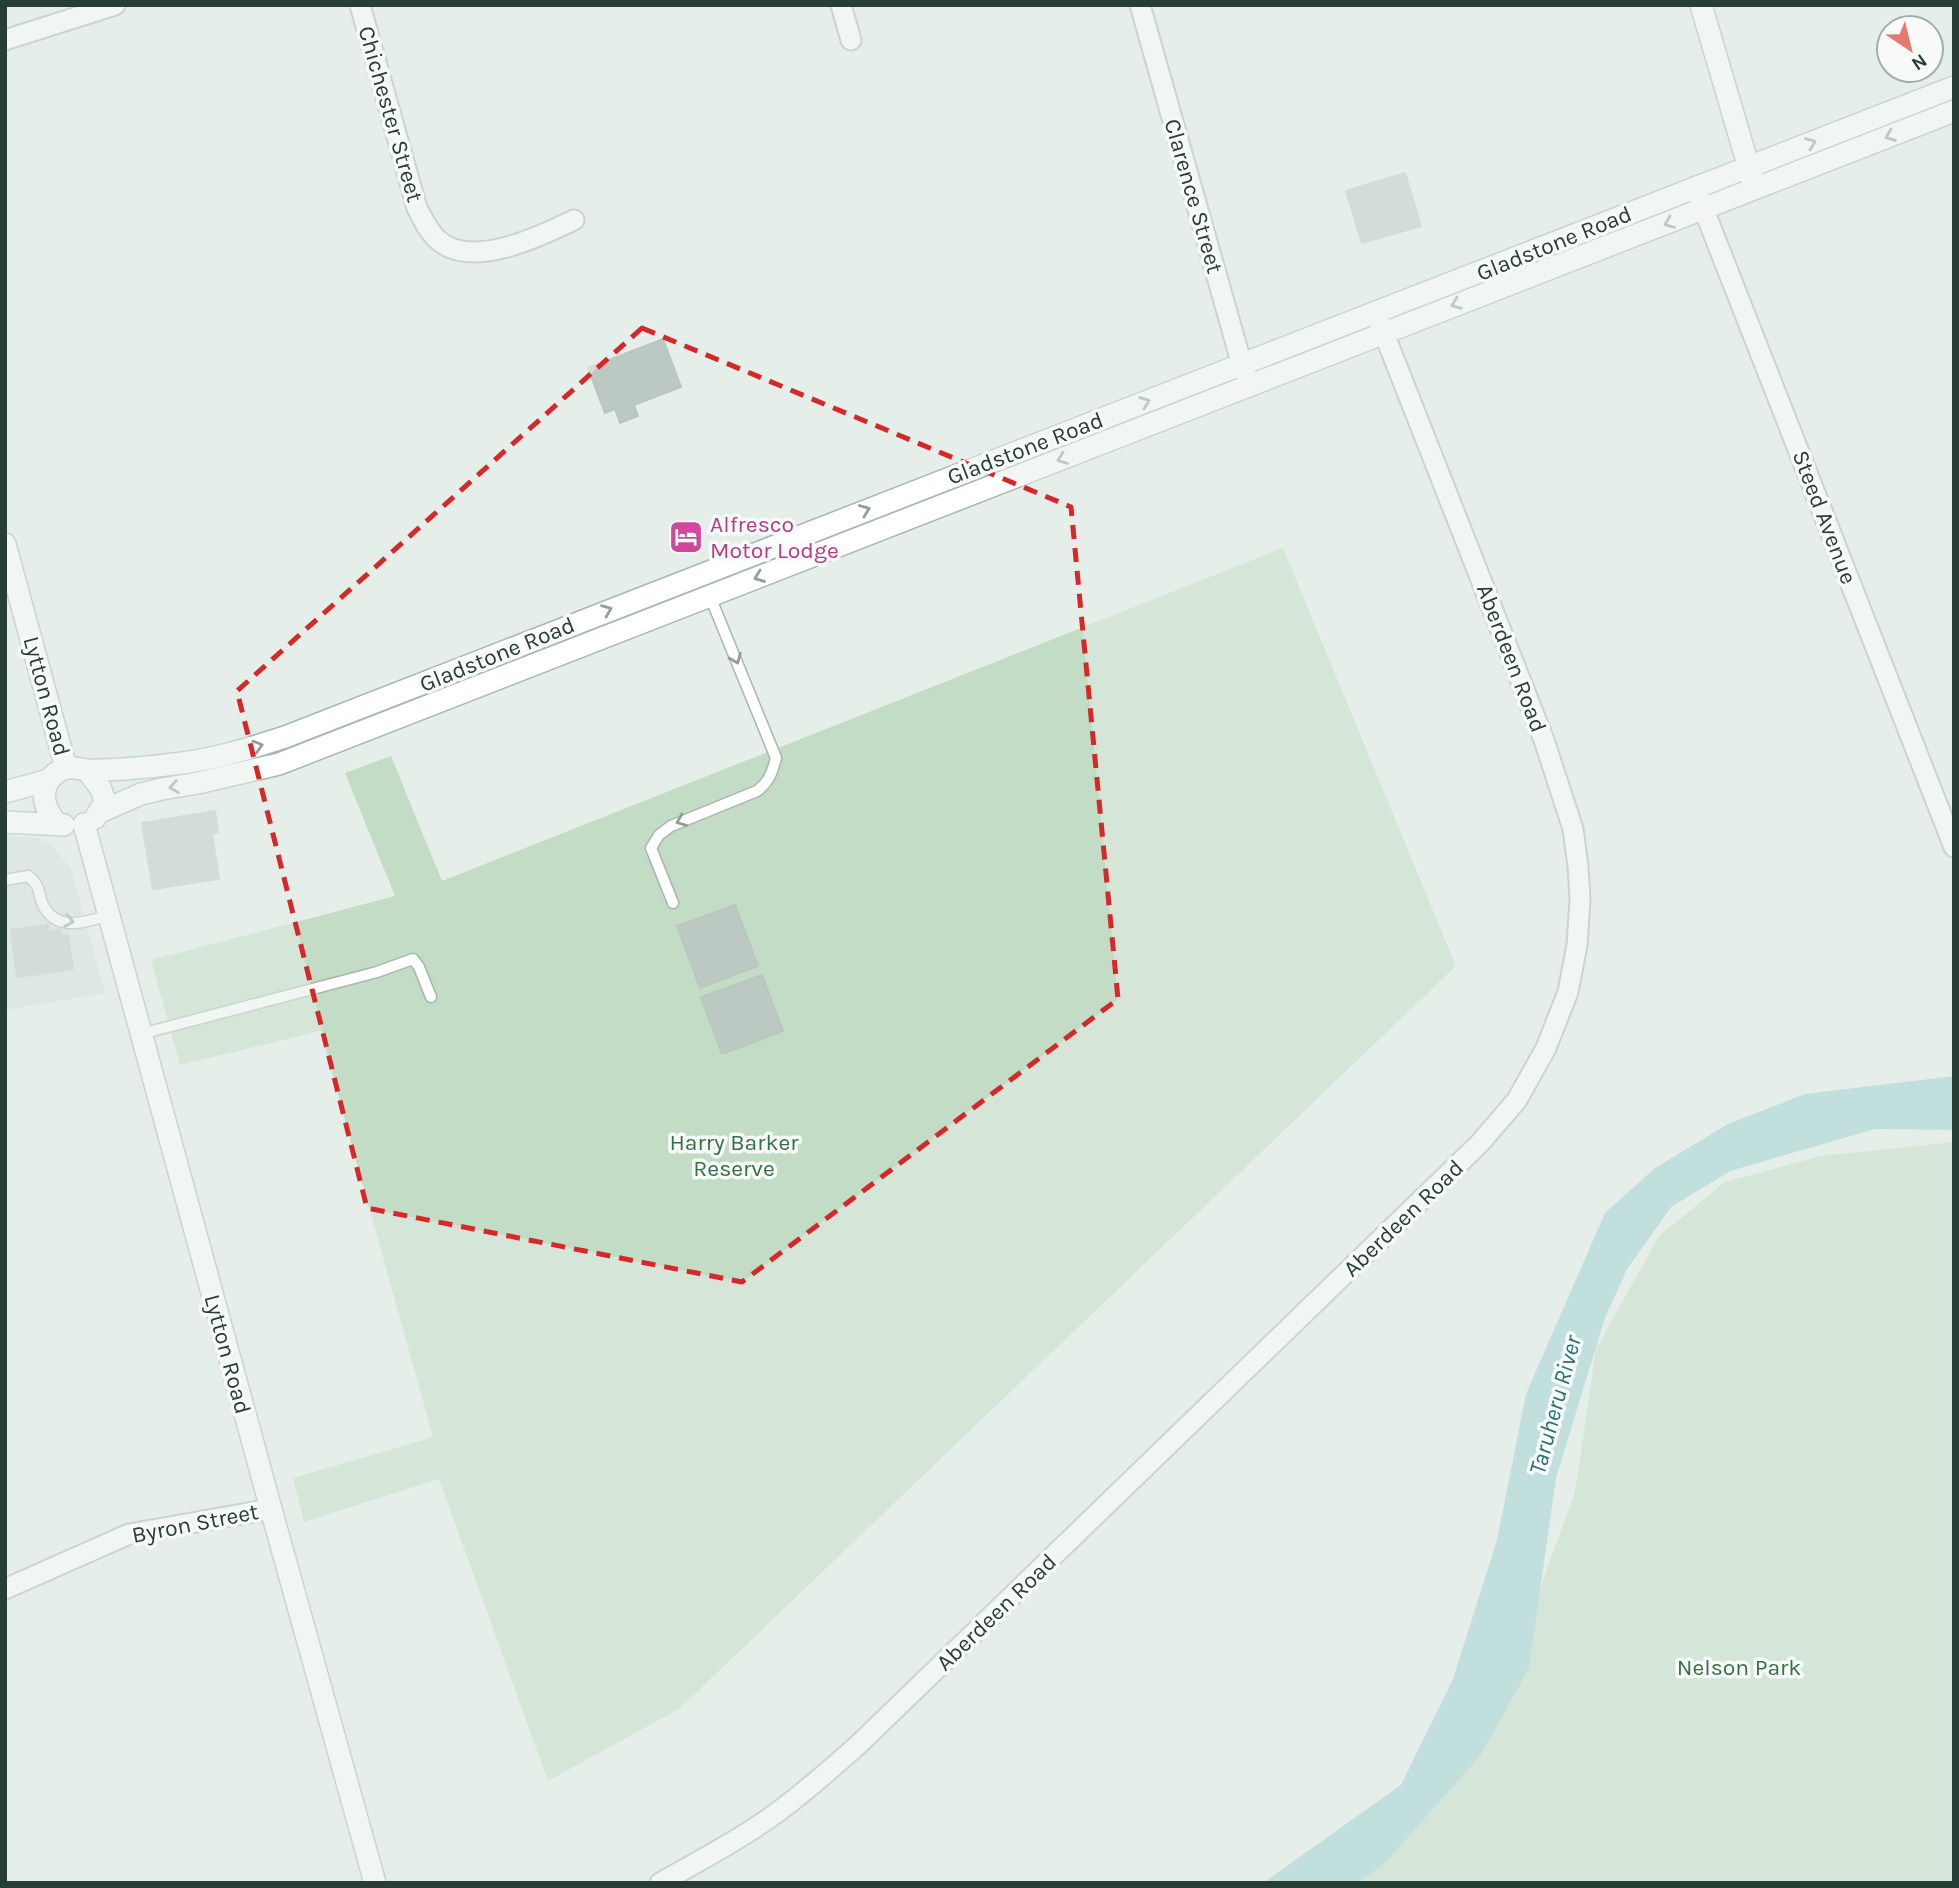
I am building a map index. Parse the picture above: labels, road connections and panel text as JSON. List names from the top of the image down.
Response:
{
  "streets": {
    "main road": ["Gladstone Road", "Lytton Road"],
    "street": [
      "Chichester Street",
      "Clarence Street",
      "Steed Avenue",
      "Aberdeen Road",
      "Byron Street"
    ]
  },
  "crossings": [
    ["Clarence Street", "Gladstone Road"],
    ["Gladstone Road", "Steed Avenue"],
    ["Gladstone Road", "Aberdeen Road"],
    ["Gladstone Road", "Lytton Road"],
    ["Lytton Road", "Byron Street"]
  ],
  "water": ["Taruheru River"],
  "parks": ["Harry Barker Reserve", "Nelson Park"],
  "places": {
    "hotel": ["Alfresco Motor Lodge"]
  },
  "north": "bottom right"
}
